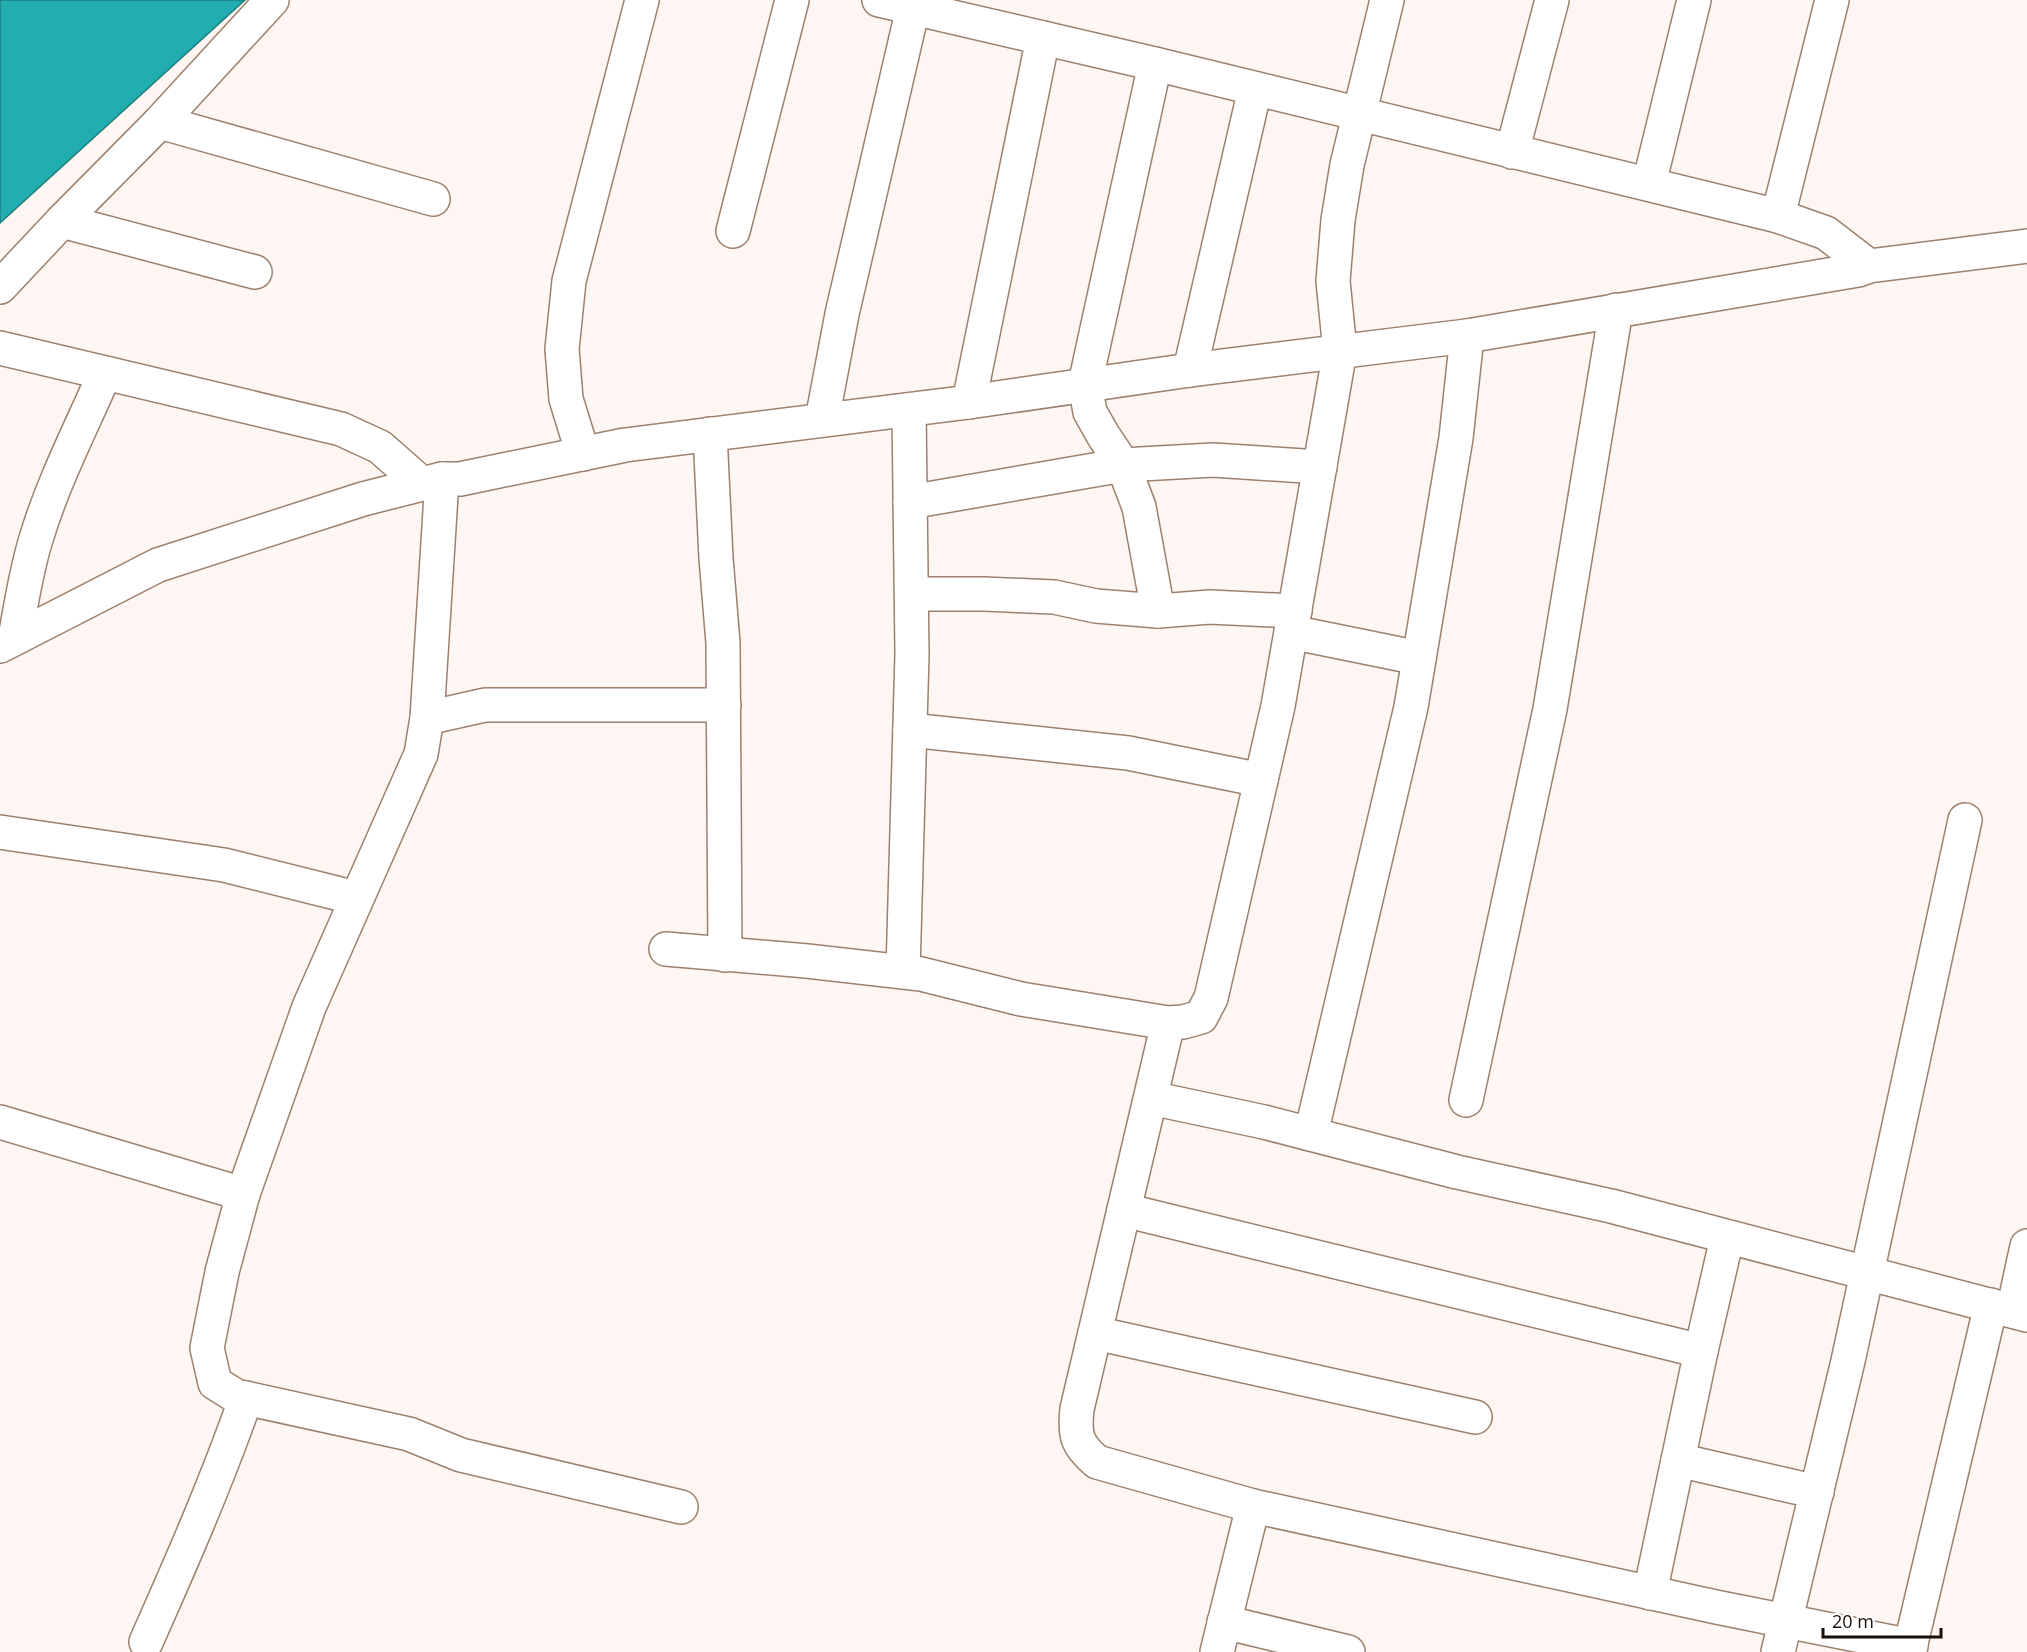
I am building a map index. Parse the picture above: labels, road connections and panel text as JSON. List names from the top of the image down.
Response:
{
  "scale_bar": "20 m"
}
